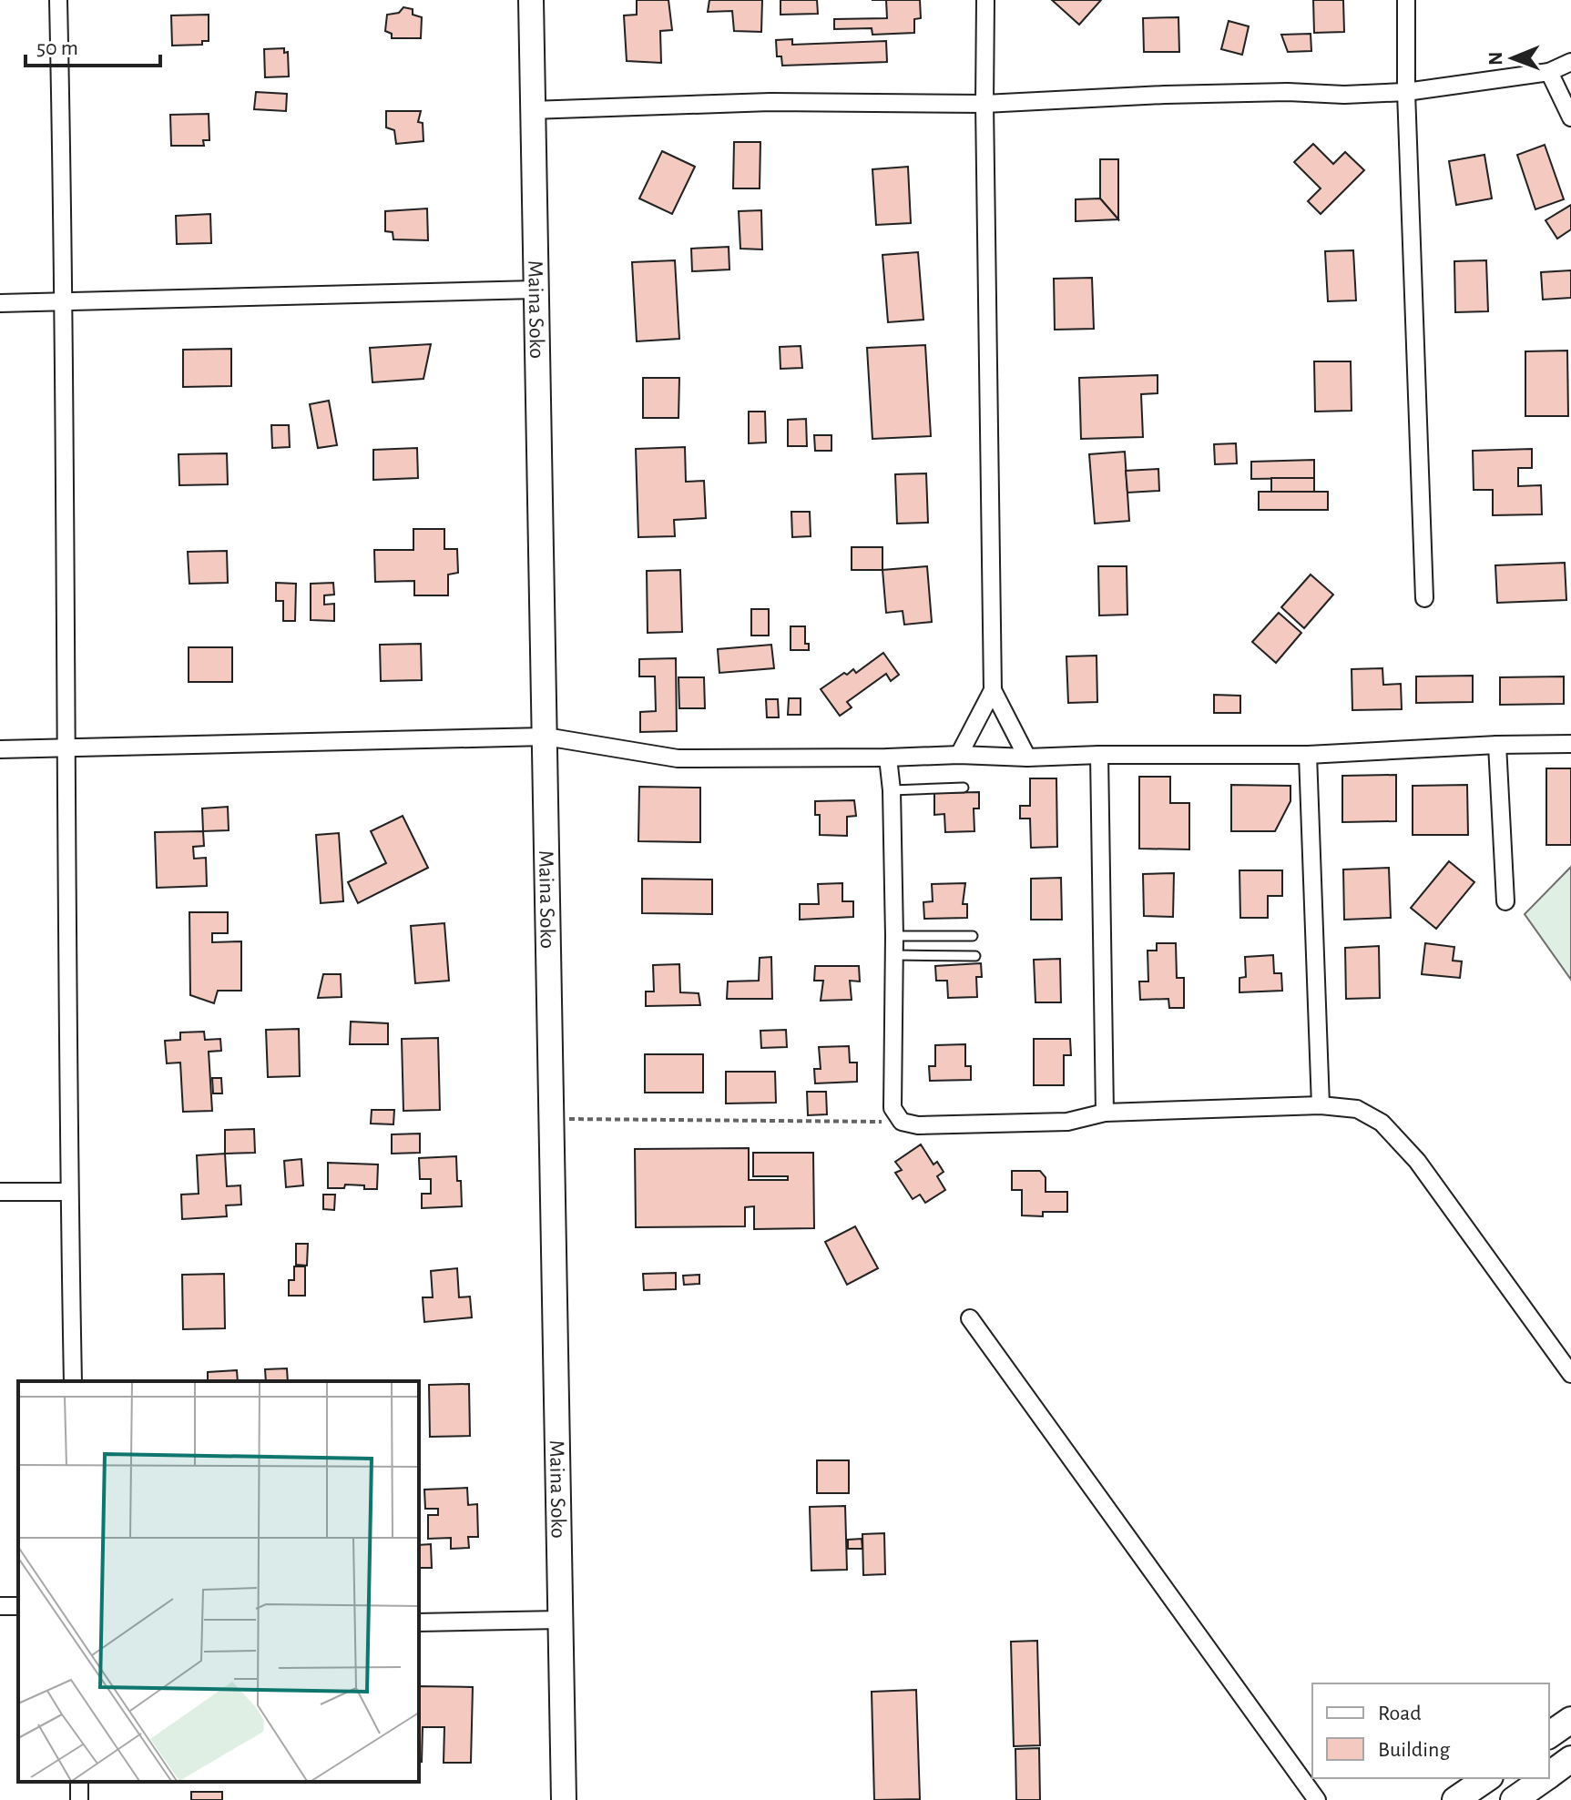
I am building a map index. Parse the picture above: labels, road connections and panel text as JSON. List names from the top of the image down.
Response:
{
  "streets": {
    "street": ["Maina Soko"]
  },
  "legend": ["Road", "Building"],
  "scale_bar": "50 m",
  "north": "left"
}
